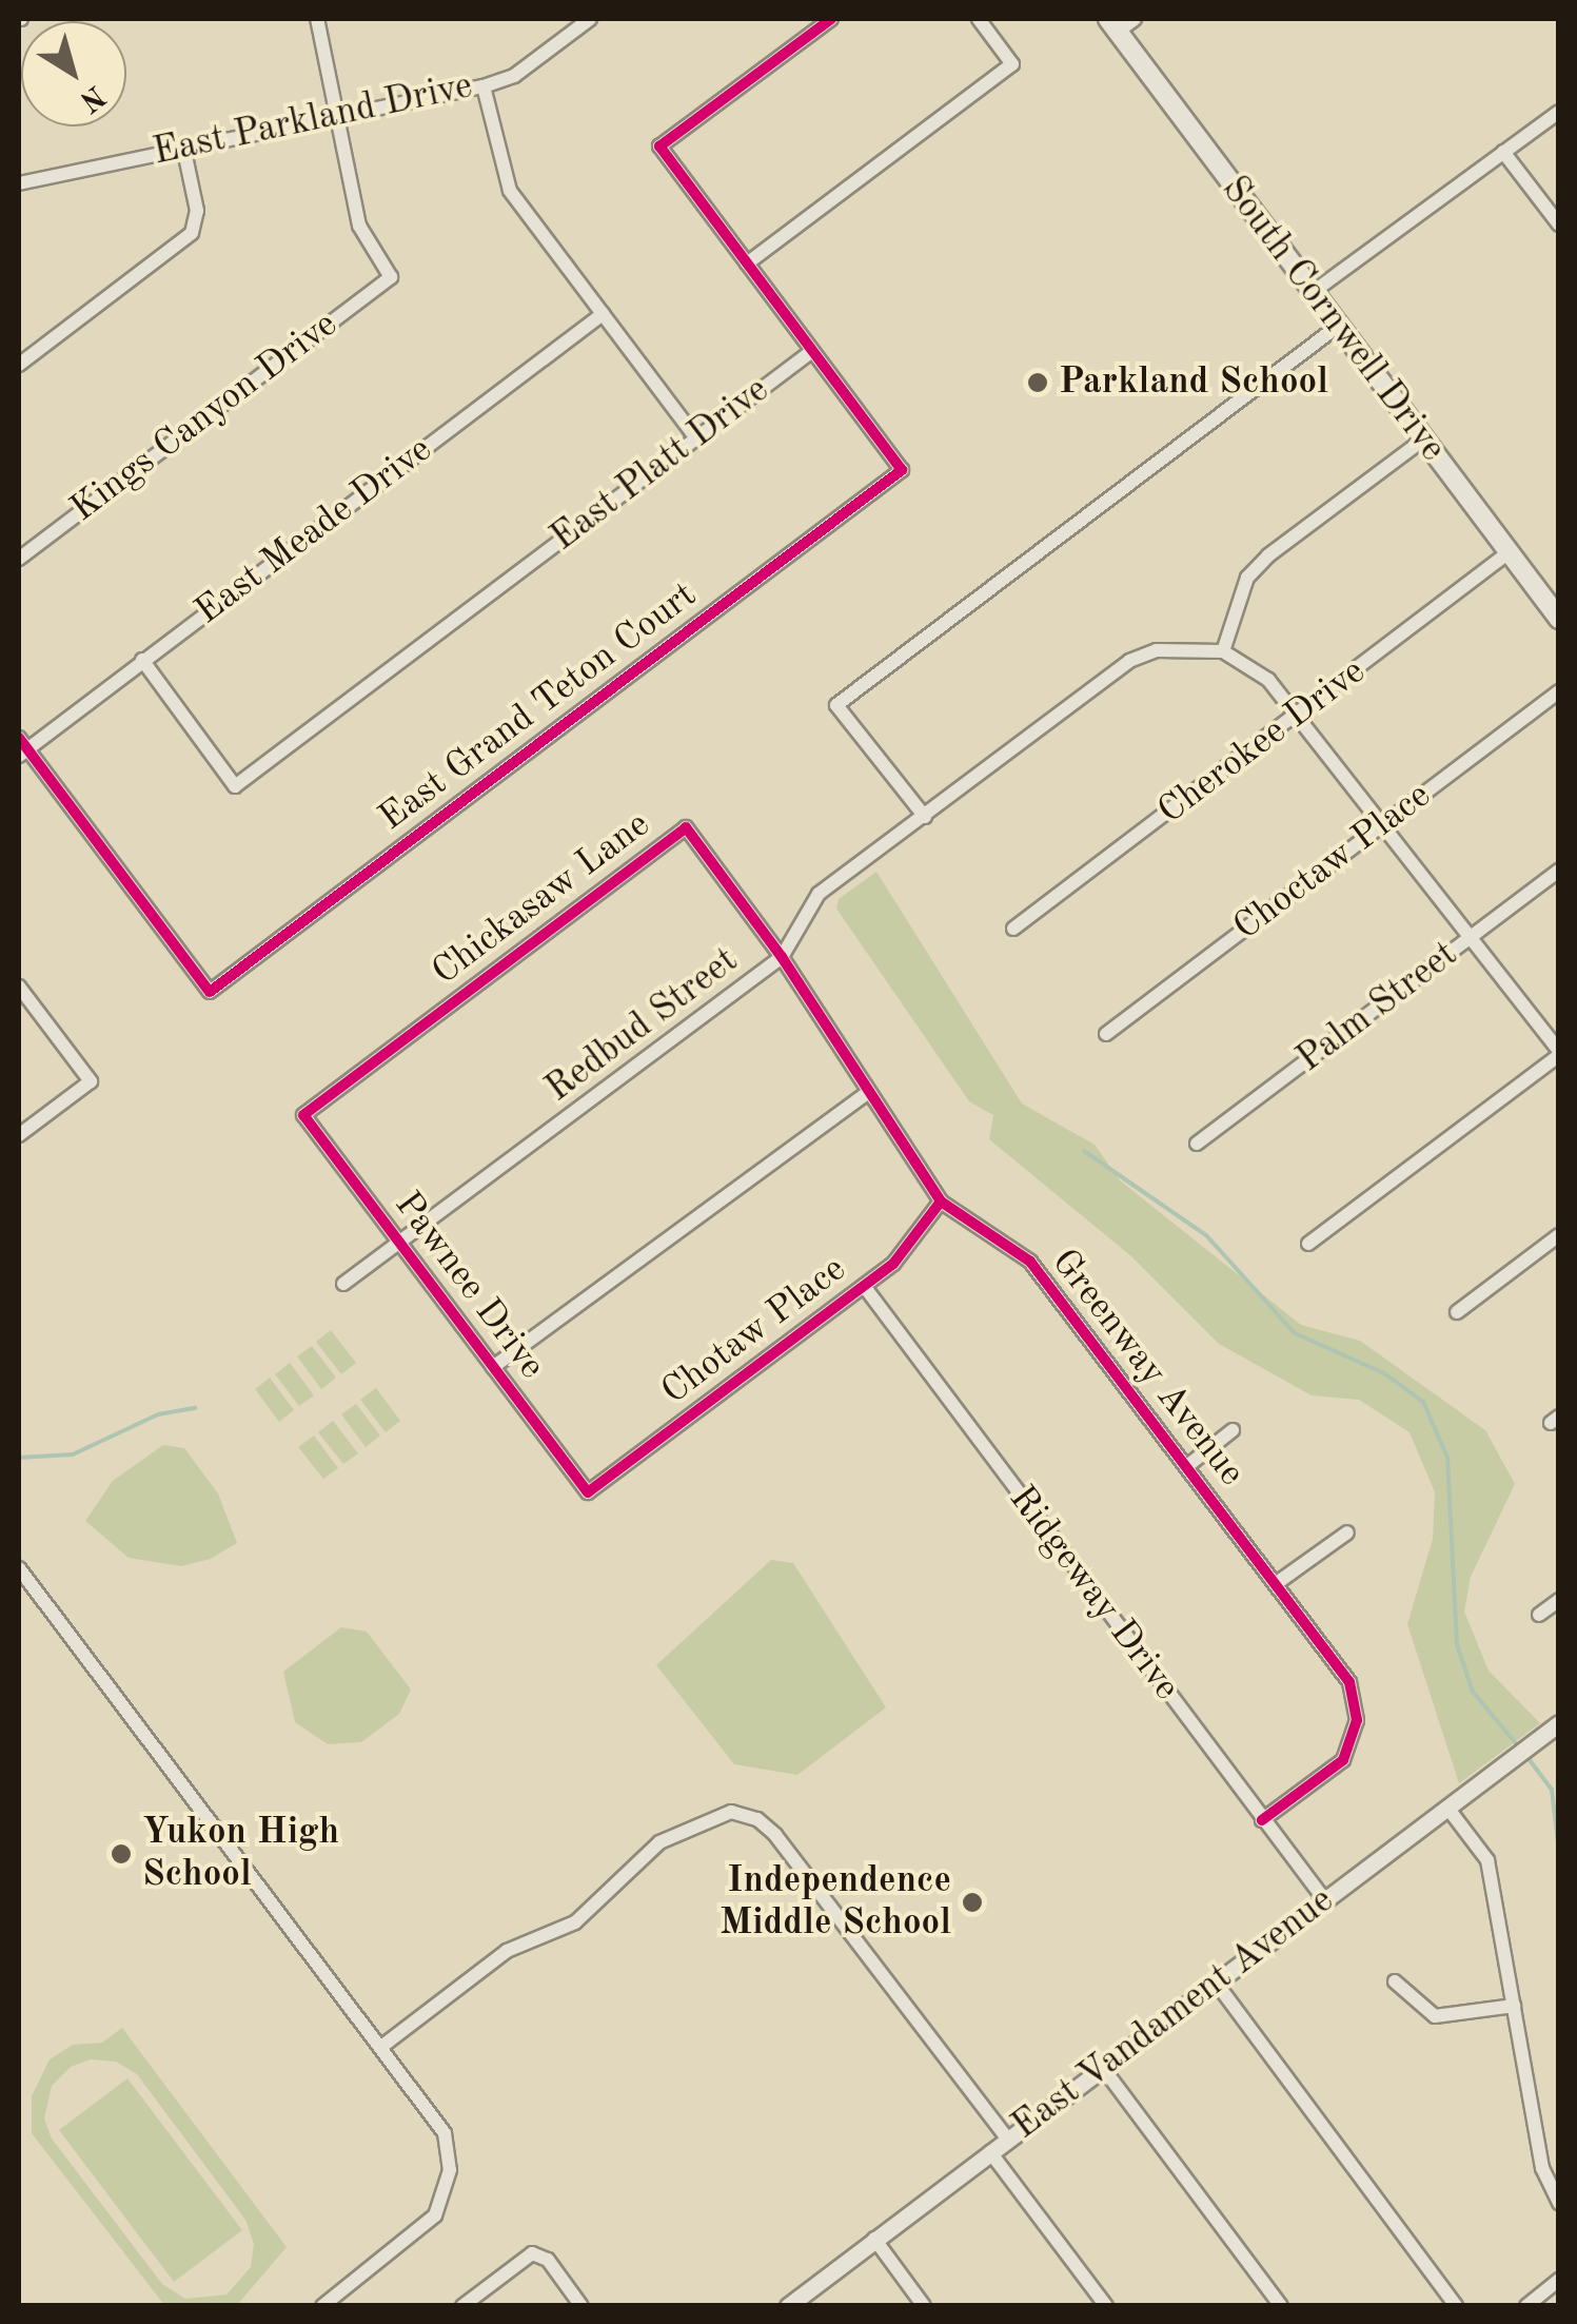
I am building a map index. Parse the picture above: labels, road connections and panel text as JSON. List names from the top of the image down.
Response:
{
  "streets": {
    "main road": ["South Cornwell Drive"],
    "street": [
      "East Parkland Drive",
      "Kings Canyon Drive",
      "East Platt Drive",
      "East Meade Drive",
      "East Grand Teton Court",
      "Cherokee Drive",
      "Choctaw Place",
      "Chickasaw Lane",
      "Palm Street",
      "Redbud Street",
      "Pawnee Drive",
      "Chotaw Place",
      "Greenway Avenue",
      "Ridgeway Drive",
      "East Vandament Avenue"
    ]
  },
  "crossings": [
    ["East Parkland Drive", "Kings Canyon Drive"],
    ["South Cornwell Drive", "Cherokee Drive"],
    ["East Platt Drive", "East Meade Drive"],
    ["East Platt Drive", "East Grand Teton Court"],
    ["East Meade Drive", "East Grand Teton Court"],
    ["Chickasaw Lane", "Redbud Street"],
    ["Chickasaw Lane", "Pawnee Drive"],
    ["Chickasaw Lane", "Greenway Avenue"],
    ["Redbud Street", "Pawnee Drive"],
    ["Redbud Street", "Greenway Avenue"],
    ["Pawnee Drive", "Chotaw Place"],
    ["Chotaw Place", "Greenway Avenue"],
    ["Chotaw Place", "Ridgeway Drive"],
    ["Greenway Avenue", "Ridgeway Drive"],
    ["Ridgeway Drive", "East Vandament Avenue"]
  ],
  "places": ["Parkland School", "Yukon High School", "Independence Middle School"],
  "north": "bottom right"
}
